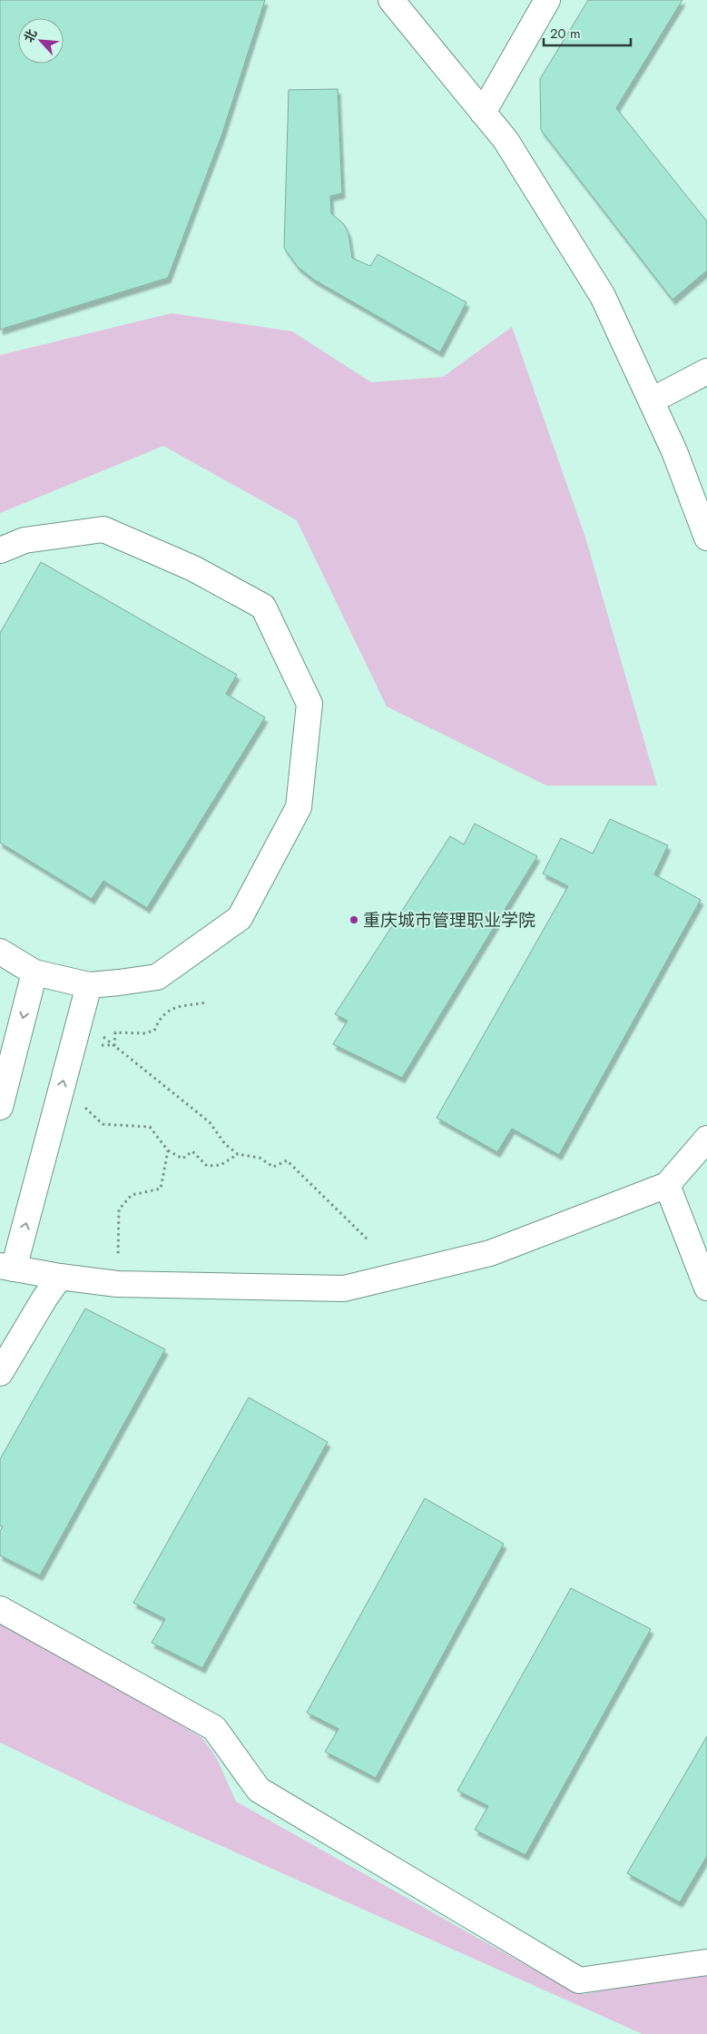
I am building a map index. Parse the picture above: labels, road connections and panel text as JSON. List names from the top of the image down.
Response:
{
  "places": ["重庆城市管理职业学院"],
  "scale_bar": "20 m",
  "north": "top left"
}
